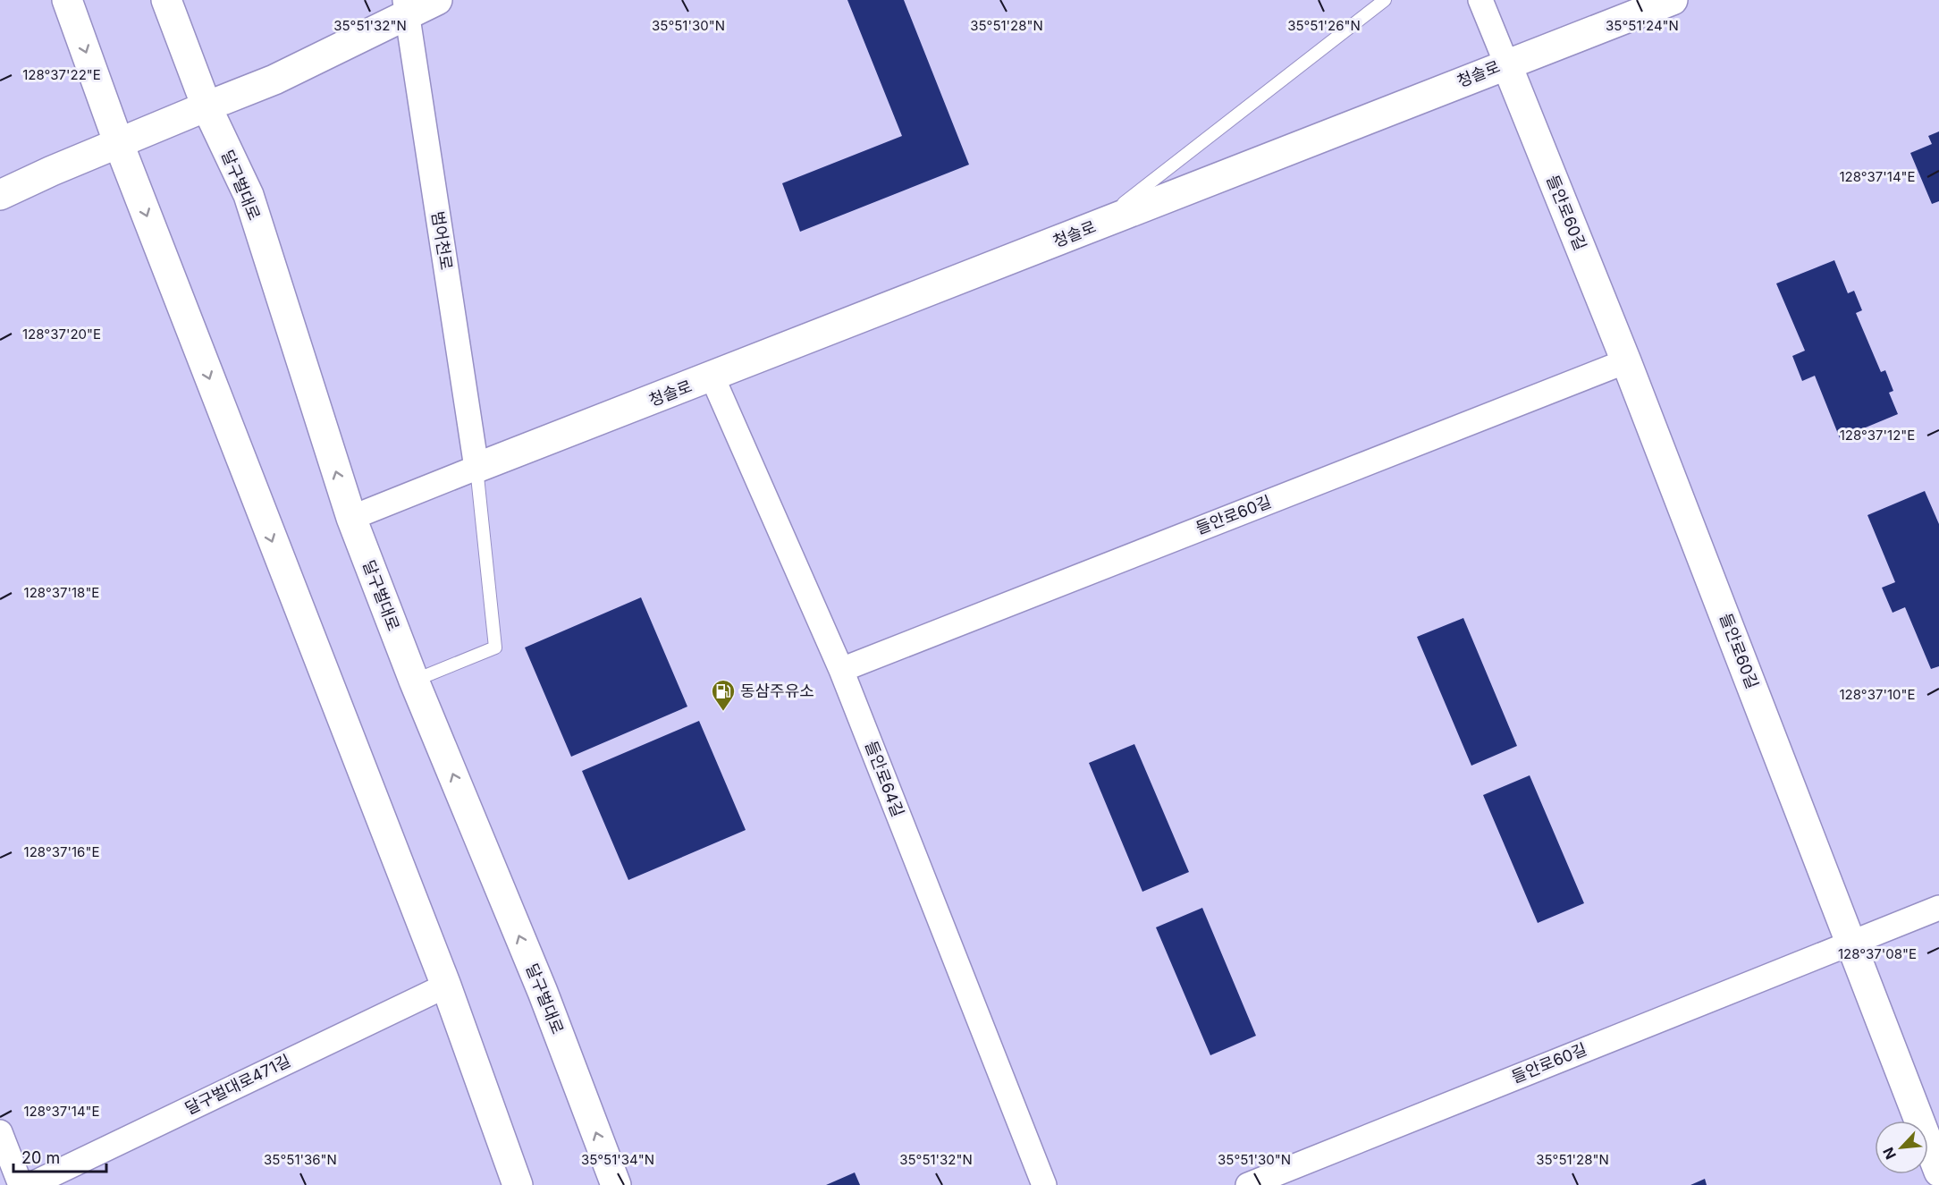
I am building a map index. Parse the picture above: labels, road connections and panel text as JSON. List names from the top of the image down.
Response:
{
  "streets": {
    "main road": ["청솔로", "달구벌대로", "들안로60길"],
    "street": ["범어천로", "들안로64길", "달구벌대로471길"]
  },
  "crossings": [
    ["청솔로", "들안로60길"],
    ["청솔로", "범어천로"],
    ["청솔로", "들안로64길"],
    ["들안로60길", "들안로64길"]
  ],
  "places": {
    "fuel station": ["동삼주유소"]
  },
  "scale_bar": "20 m",
  "north": "bottom left",
  "coordinates": [
    "35°51'32\"N",
    "35°51'30\"N",
    "35°51'28\"N",
    "35°51'26\"N",
    "35°51'24\"N",
    "128°37'22\"E",
    "128°37'14\"E",
    "128°37'20\"E",
    "128°37'12\"E",
    "128°37'18\"E",
    "128°37'10\"E",
    "128°37'16\"E",
    "128°37'08\"E",
    "35°51'36\"N",
    "35°51'34\"N"
  ]
}
